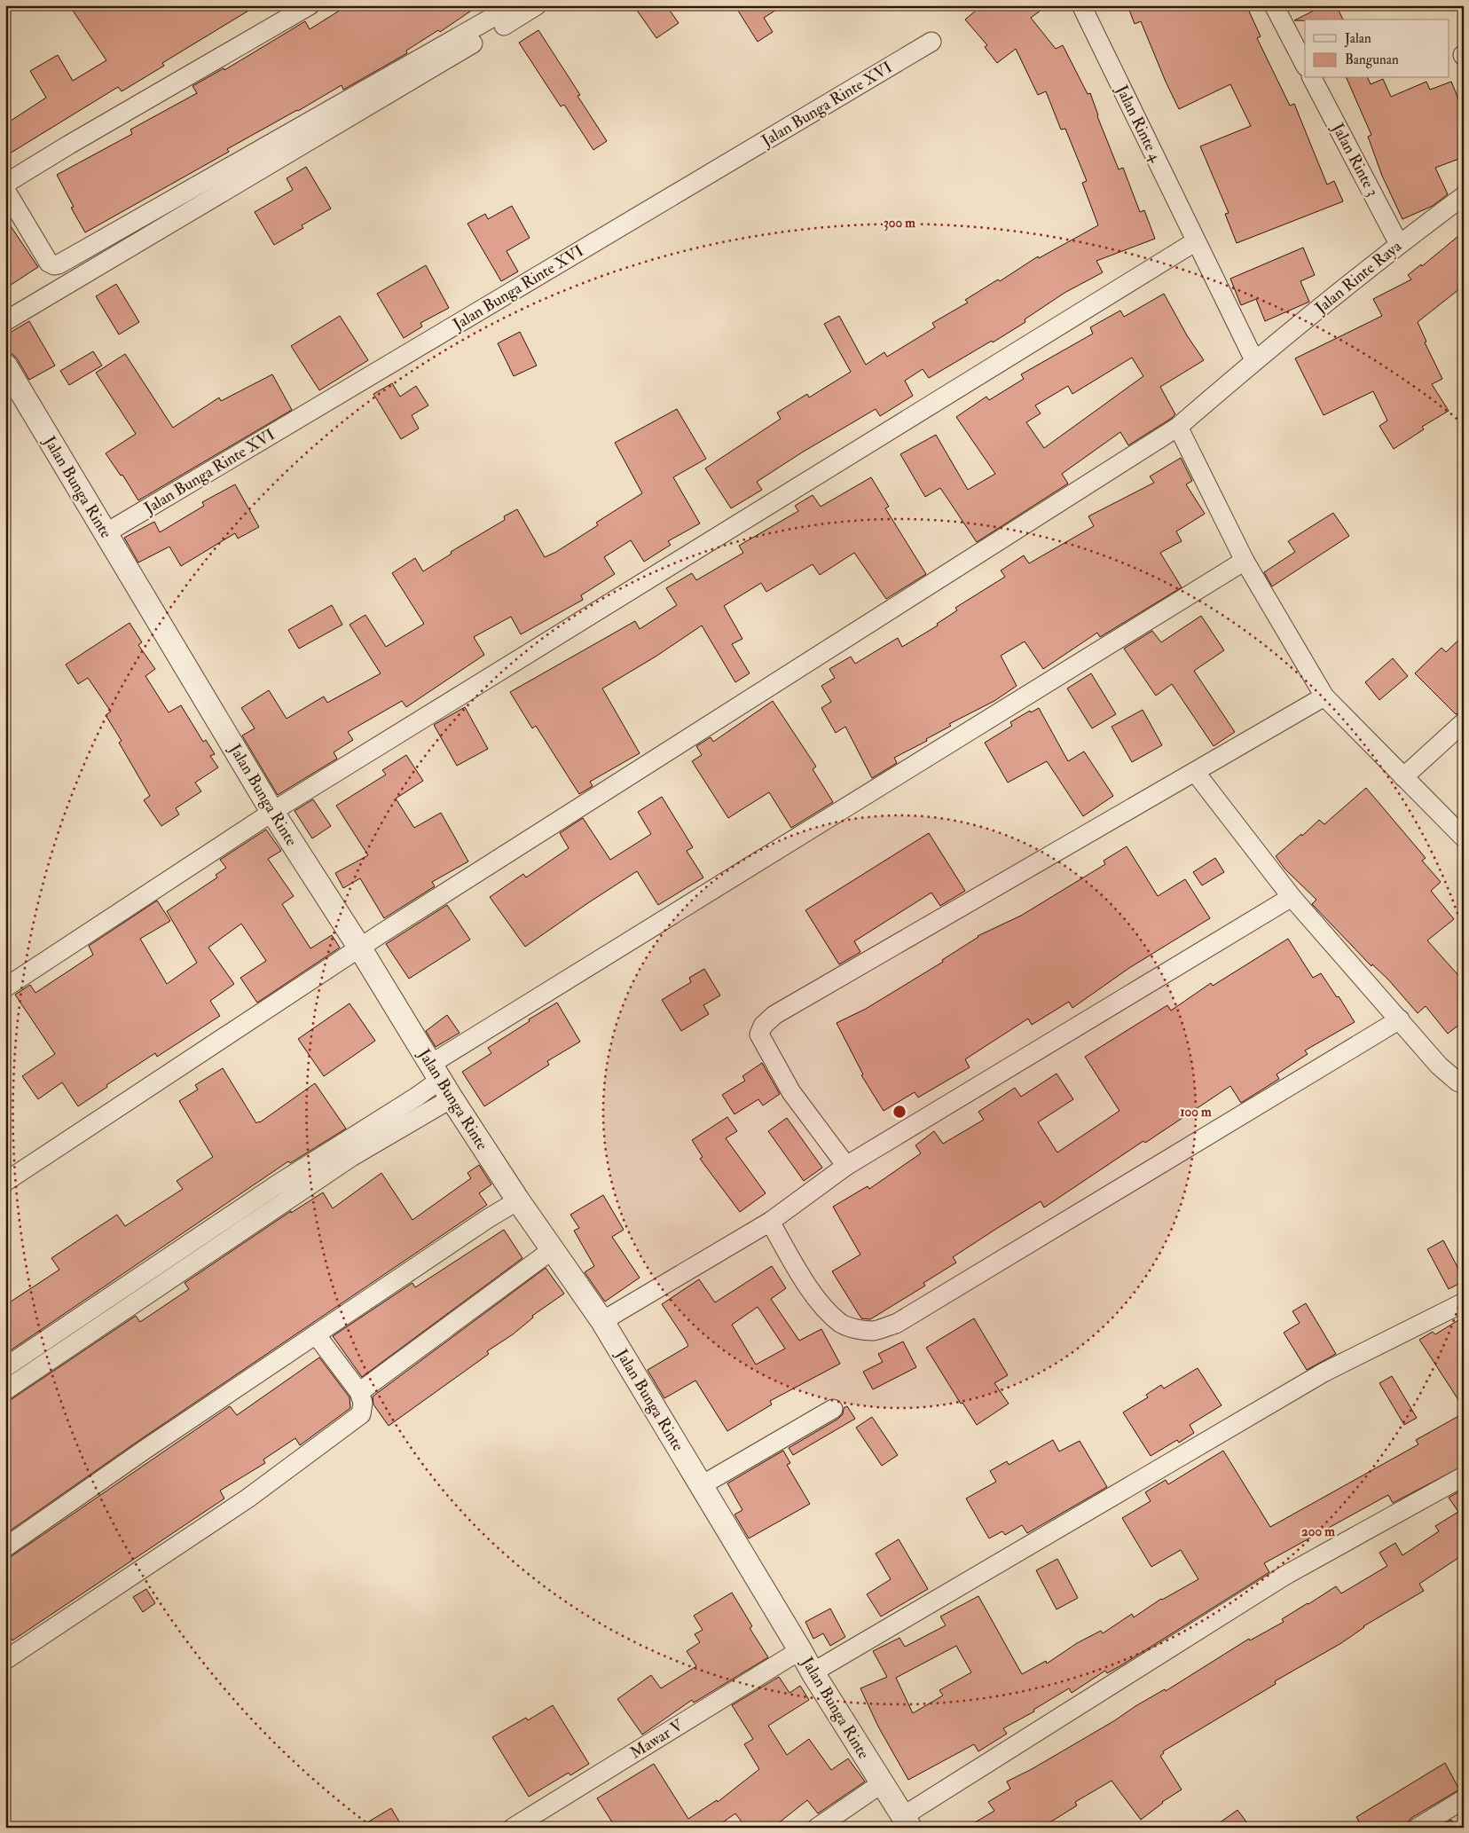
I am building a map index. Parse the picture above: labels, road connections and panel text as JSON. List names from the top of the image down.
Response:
{
  "streets": {
    "street": [
      "Jalan Bunga Rinte XVI",
      "Jalan Rinte 4",
      "Jalan Rinte 3",
      "Jalan Rinte Raya",
      "Jalan Bunga Rinte",
      "Mawar V"
    ]
  },
  "crossings": [
    ["Jalan Bunga Rinte XVI", "Jalan Bunga Rinte"],
    ["Jalan Rinte 4", "Jalan Rinte Raya"],
    ["Jalan Rinte 3", "Jalan Rinte Raya"],
    ["Jalan Rinte Raya", "Jalan Bunga Rinte"],
    ["Jalan Bunga Rinte", "Mawar V"]
  ],
  "legend": ["Jalan", "Bangunan"],
  "rings": ["300 m", "100 m", "200 m"]
}
